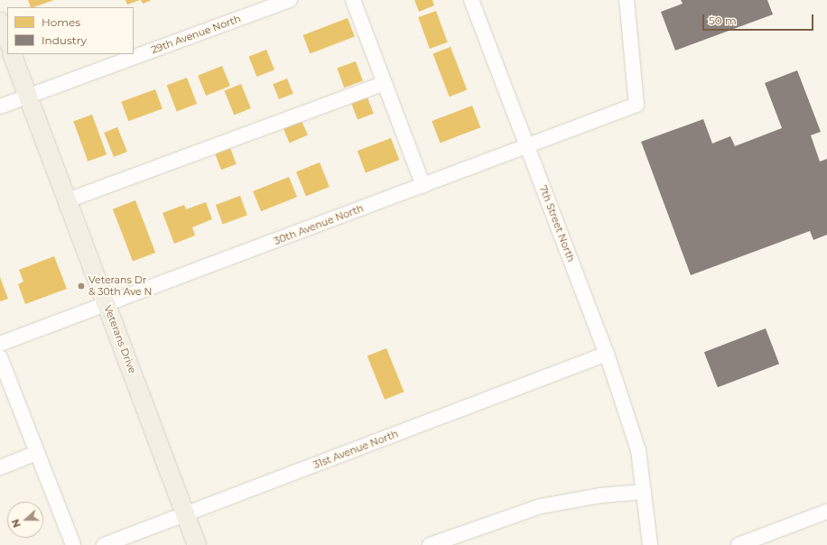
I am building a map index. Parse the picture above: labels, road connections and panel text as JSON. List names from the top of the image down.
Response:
{
  "streets": {
    "main road": ["Veterans Drive"],
    "street": [
      "29th Avenue North",
      "7th Street North",
      "30th Avenue North",
      "31st Avenue North"
    ]
  },
  "crossings": [
    ["29th Avenue North", "Veterans Drive"],
    ["7th Street North", "30th Avenue North"],
    ["7th Street North", "31st Avenue North"],
    ["30th Avenue North", "Veterans Drive"],
    ["Veterans Drive", "31st Avenue North"]
  ],
  "places": ["Veterans Dr & 30th Ave N"],
  "legend": ["Homes", "Industry"],
  "scale_bar": "50 m",
  "north": "left"
}
